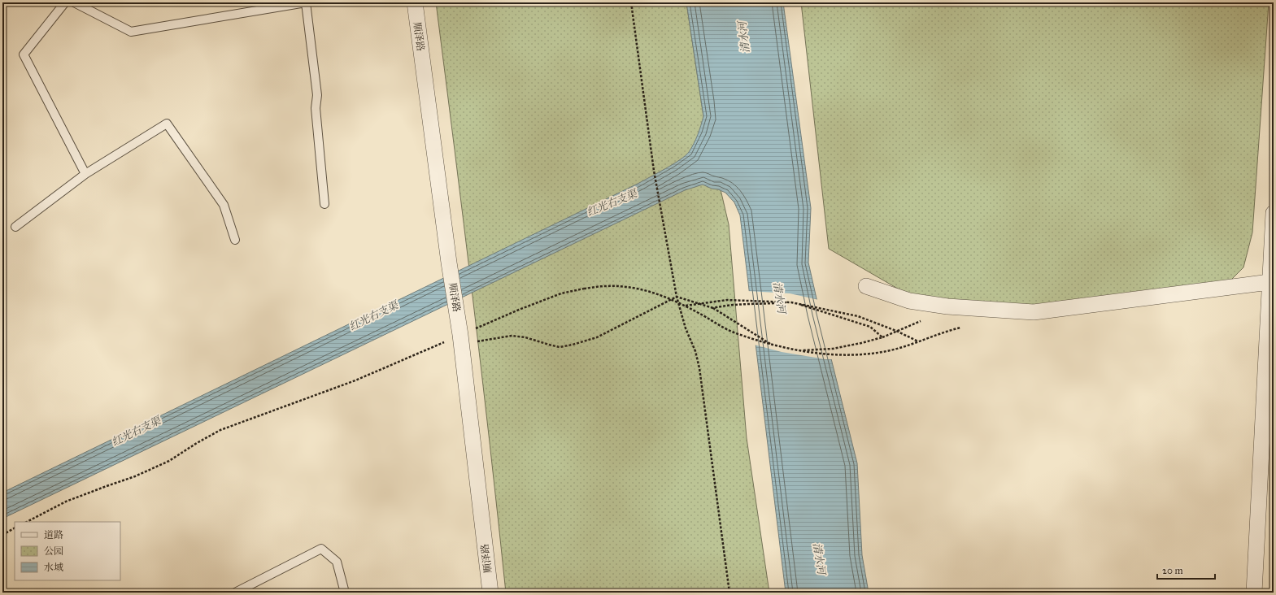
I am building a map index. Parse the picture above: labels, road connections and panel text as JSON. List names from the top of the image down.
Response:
{
  "streets": {
    "street": ["顺泽路"]
  },
  "water": ["清水河", "红光右支渠"],
  "legend": ["道路", "公园", "水域"],
  "scale_bar": "20 m"
}
